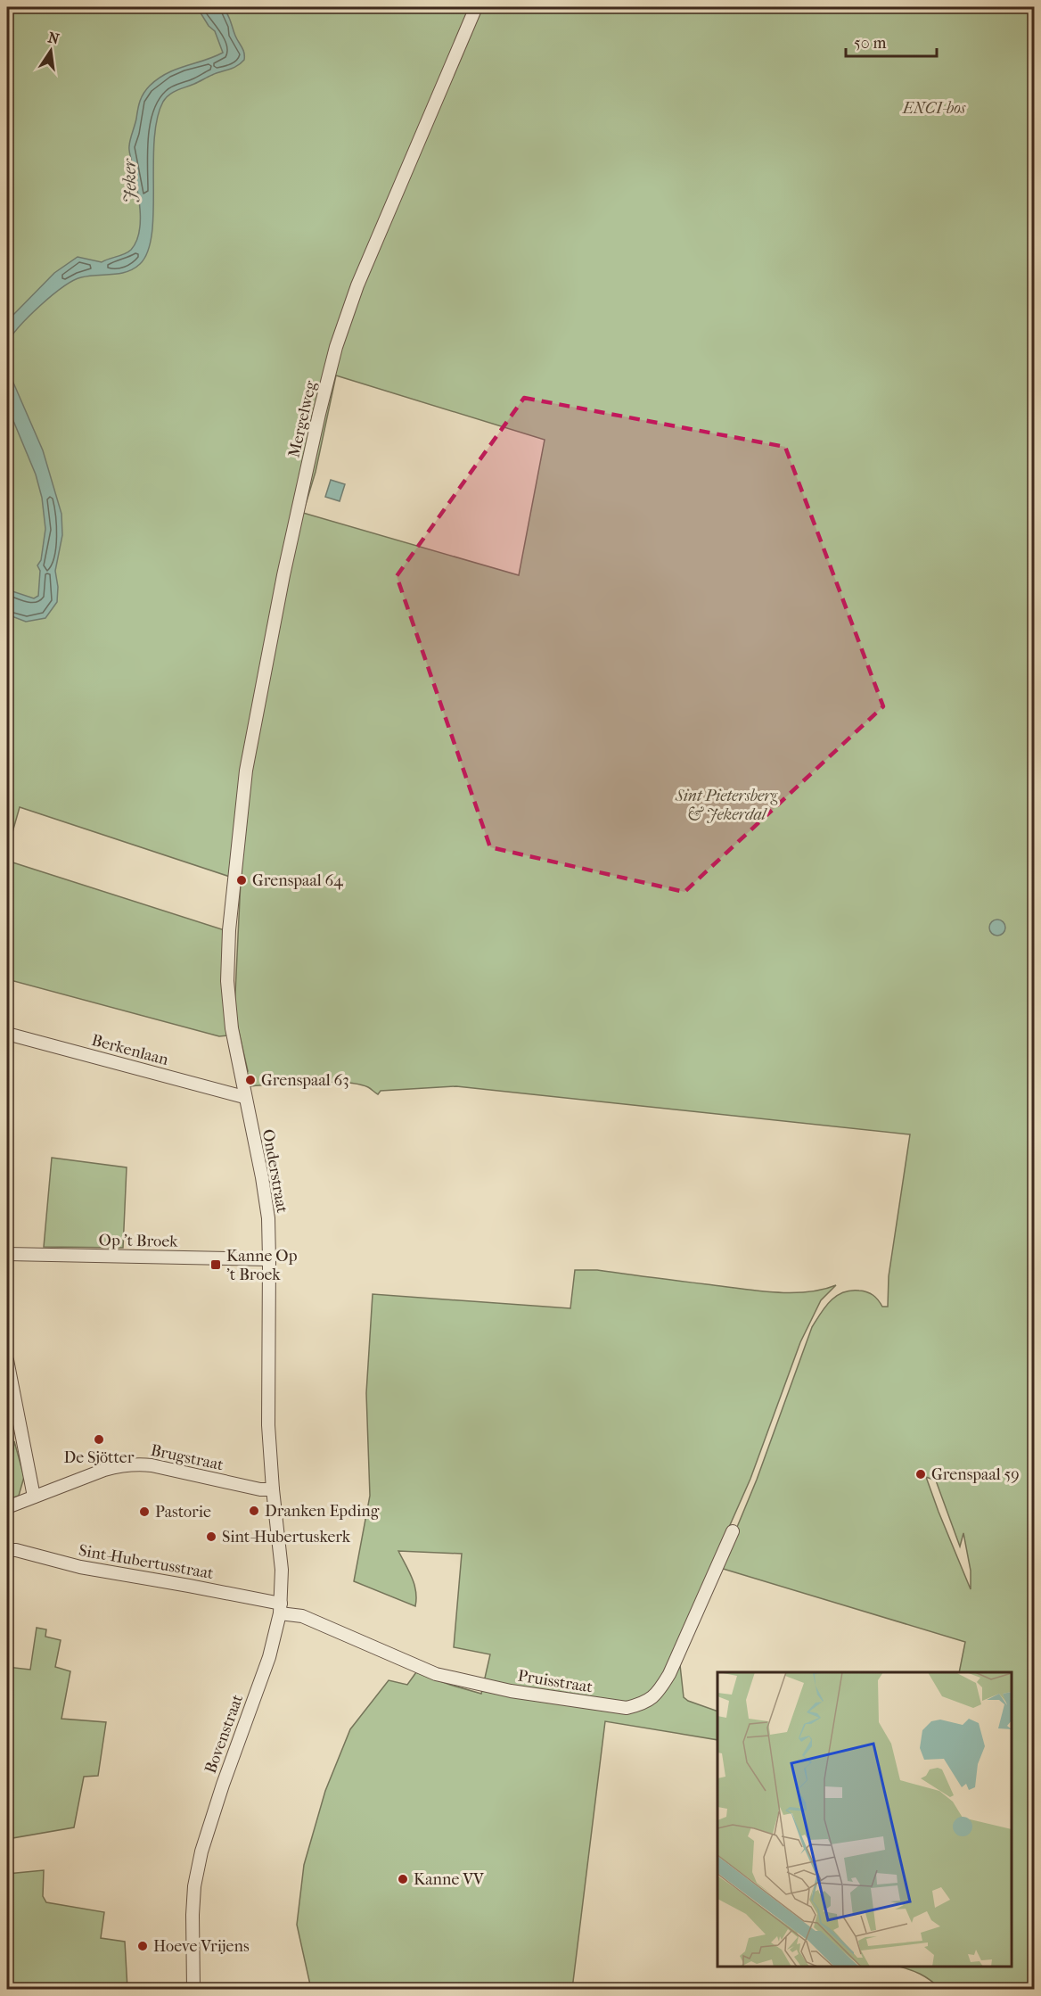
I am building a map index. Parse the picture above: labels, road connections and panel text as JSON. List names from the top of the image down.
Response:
{
  "streets": {
    "street": [
      "Mergelweg",
      "Berkenlaan",
      "Onderstraat",
      "Op 't Broek",
      "Brugstraat",
      "Sint-Hubertusstraat",
      "Pruisstraat",
      "Bovenstraat"
    ]
  },
  "crossings": [
    ["Mergelweg", "Onderstraat"],
    ["Berkenlaan", "Onderstraat"],
    ["Onderstraat", "Op 't Broek"],
    ["Onderstraat", "Brugstraat"],
    ["Onderstraat", "Bovenstraat"],
    ["Brugstraat", "Bovenstraat"],
    ["Sint-Hubertusstraat", "Pruisstraat"],
    ["Sint-Hubertusstraat", "Bovenstraat"],
    ["Pruisstraat", "Bovenstraat"]
  ],
  "water": ["Jeker"],
  "parks": ["ENCI-bos", "Sint Pietersberg & Jekerdal"],
  "places": {
    "other": [
      "Grenspaal 64",
      "Grenspaal 63",
      "De Sjötter",
      "Grenspaal 59",
      "Dranken Epding",
      "Pastorie",
      "Sint-Hubertuskerk",
      "Kanne VV",
      "Hoeve Vrijens"
    ],
    "transit": ["Kanne Op 't Broek"]
  },
  "scale_bar": "50 m",
  "north": "top"
}
